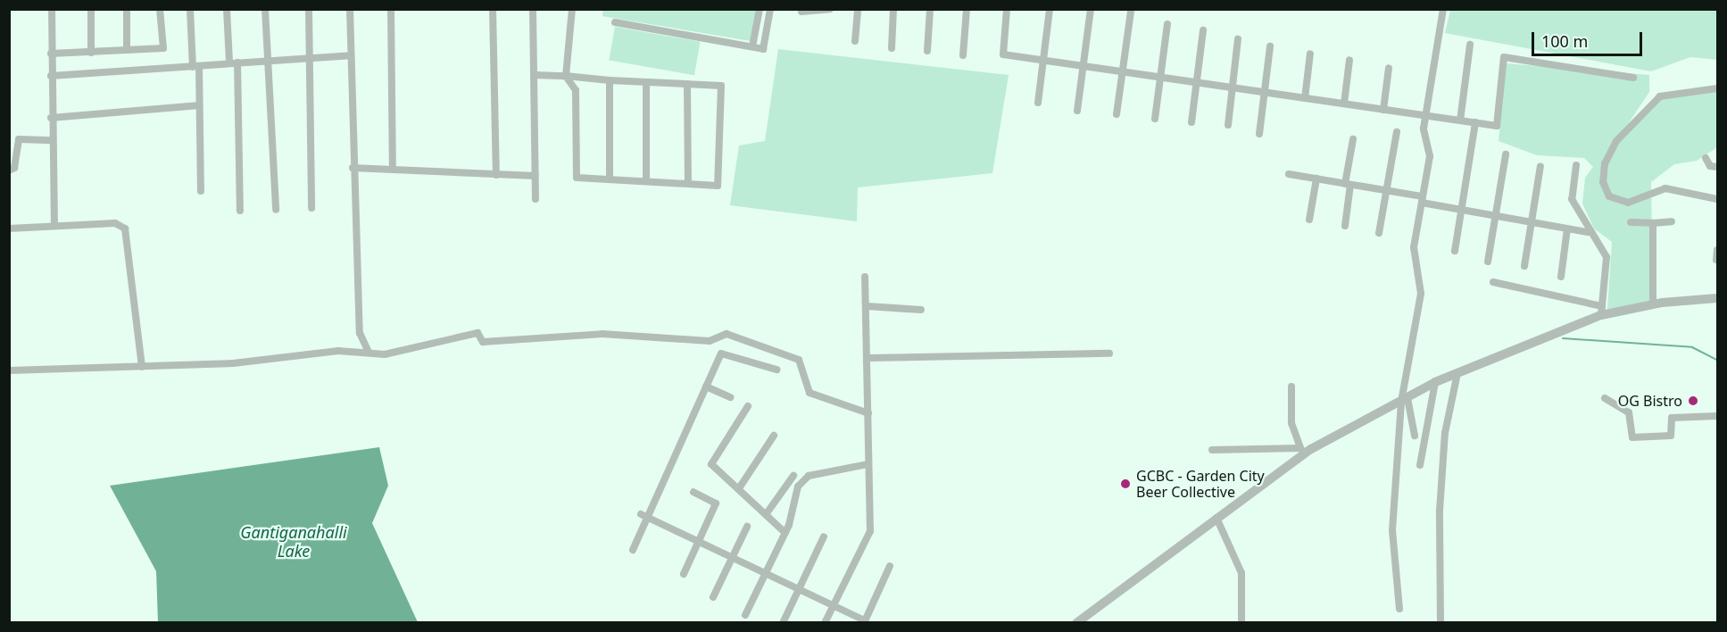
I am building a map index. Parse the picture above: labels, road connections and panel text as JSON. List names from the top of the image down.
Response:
{
  "water": ["Gantiganahalli Lake"],
  "places": ["OG Bistro", "GCBC - Garden City Beer Collective"],
  "scale_bar": "100 m"
}
